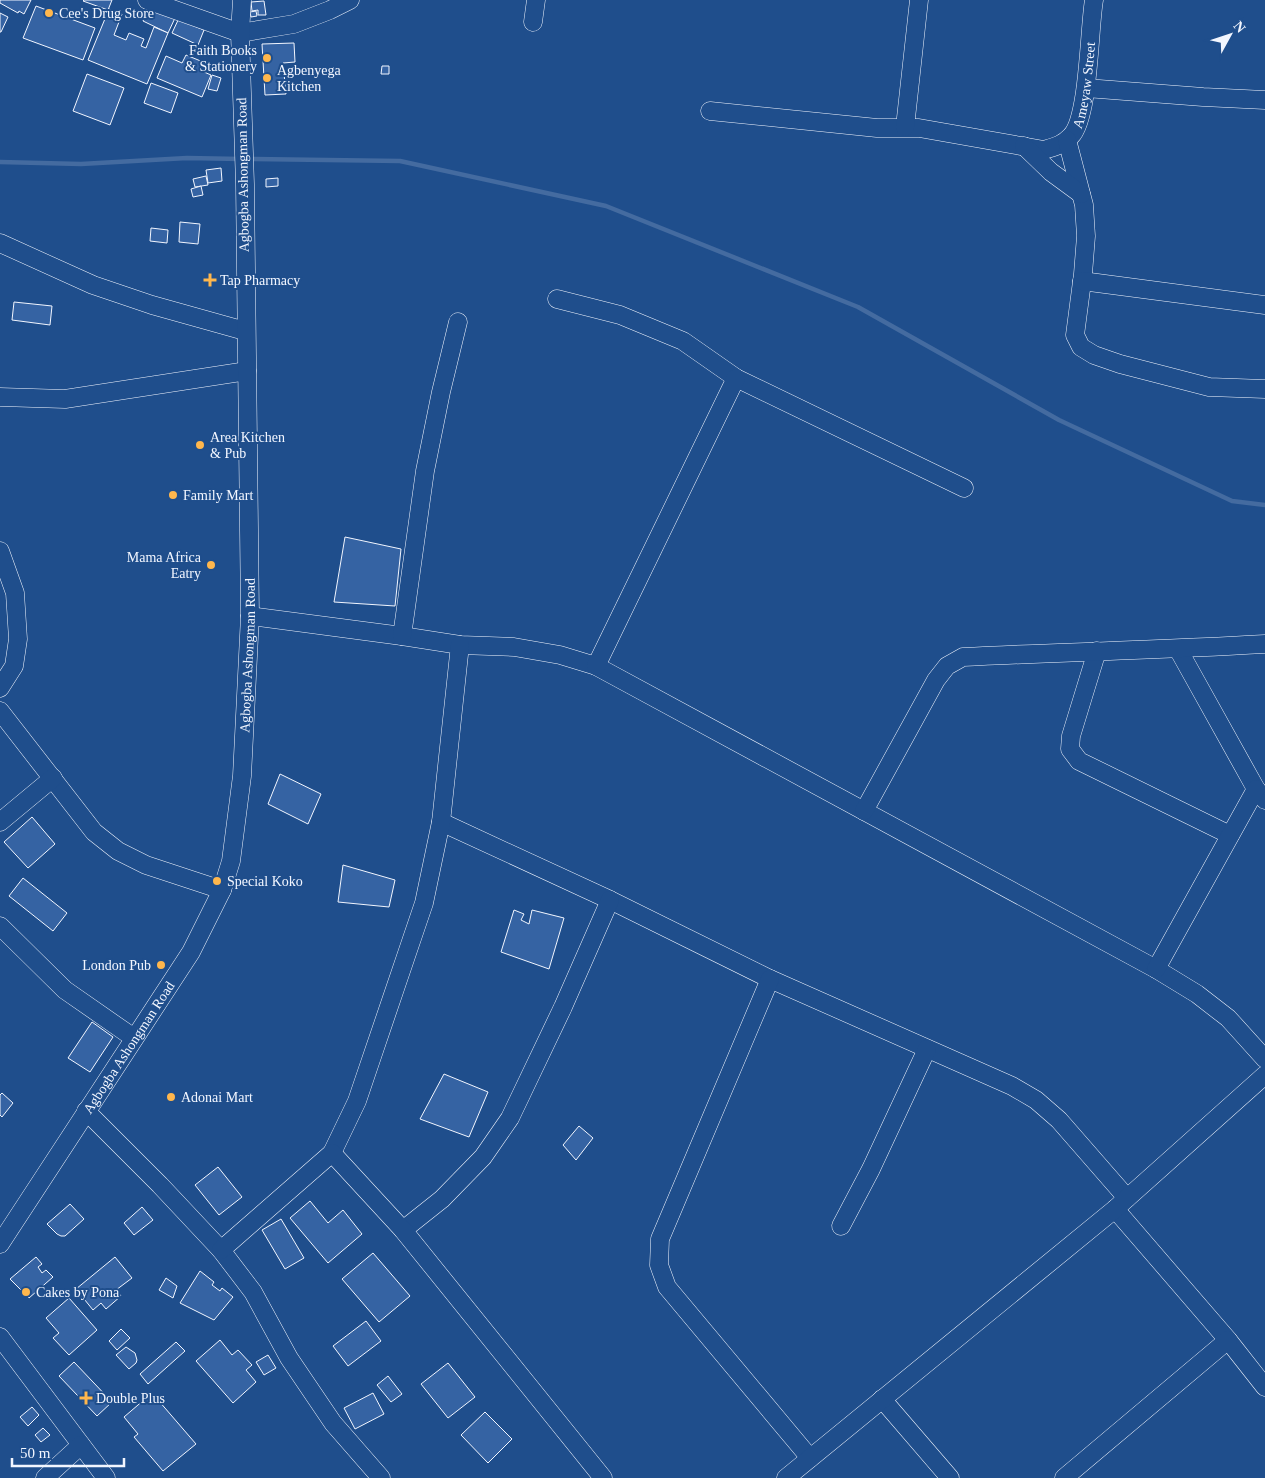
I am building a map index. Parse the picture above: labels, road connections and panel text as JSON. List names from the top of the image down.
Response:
{
  "streets": {
    "street": ["Ameyaw Street", "Agbogba Ashongman Road"]
  },
  "places": {
    "other": [
      "Cee's Drug Store",
      "Faith Books & Stationery",
      "Agbenyega Kitchen",
      "Area Kitchen & Pub",
      "Family Mart",
      "Mama Africa Eatry",
      "Special Koko",
      "London Pub",
      "Adonai Mart",
      "Cakes by Pona"
    ],
    "health": ["Tap Pharmacy", "Double Plus"]
  },
  "scale_bar": "50 m",
  "north": "top right"
}
